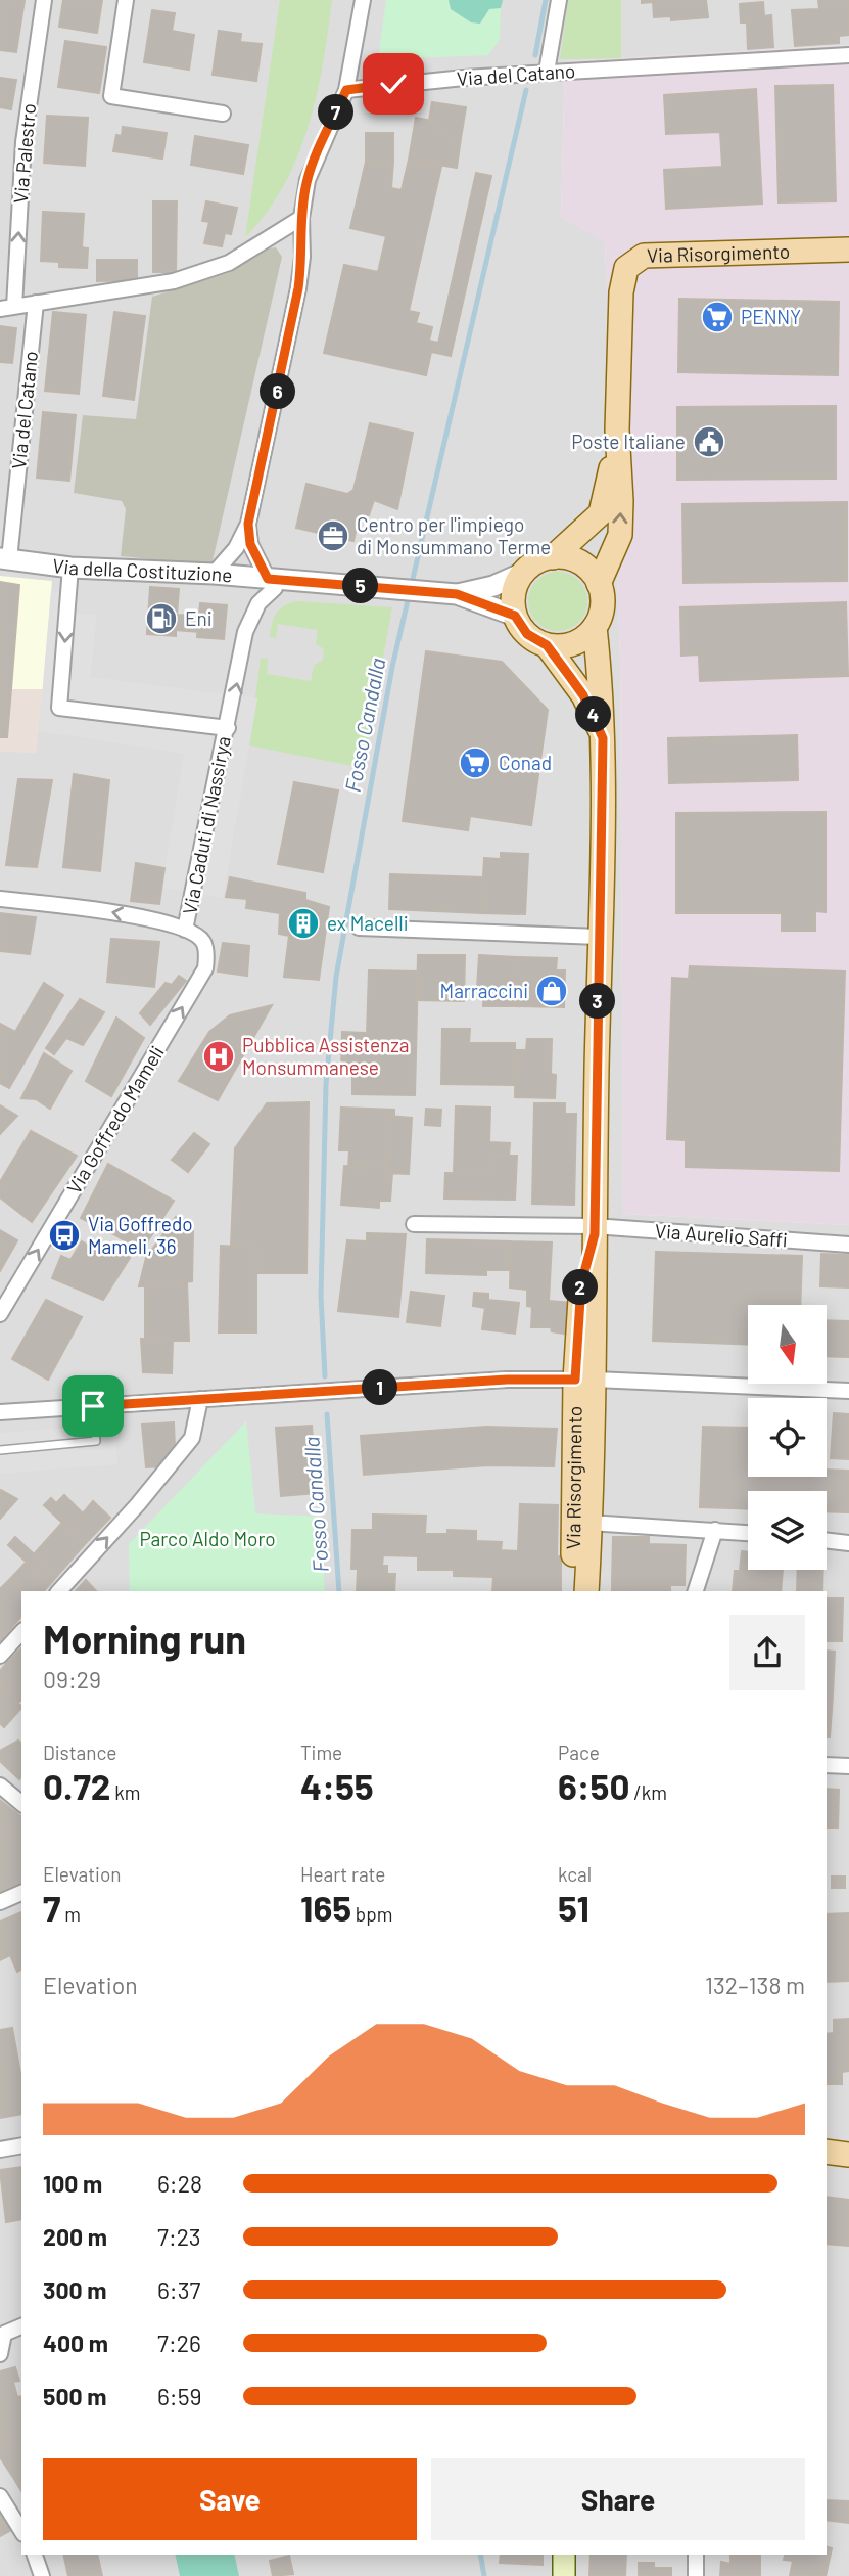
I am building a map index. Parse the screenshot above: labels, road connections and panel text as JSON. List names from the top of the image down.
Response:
{
  "streets": {
    "main road": ["Via Risorgimento"],
    "street": [
      "Via del Catano",
      "Via Palestro",
      "Via della Costituzione",
      "Via Caduti di Nassirya",
      "Via Goffredo Mameli",
      "Via Aurelio Saffi"
    ]
  },
  "crossings": [
    ["Via del Catano", "Via della Costituzione"],
    ["Via Risorgimento", "Via della Costituzione"],
    ["Via Risorgimento", "Via Aurelio Saffi"],
    ["Via della Costituzione", "Via Caduti di Nassirya"],
    ["Via Caduti di Nassirya", "Via Goffredo Mameli"]
  ],
  "one_way": ["Via Palestro", "Via Goffredo Mameli"],
  "water": ["Fosso Candalla"],
  "parks": ["Parco Aldo Moro"],
  "places": {
    "supermarket": ["PENNY", "Conad"],
    "public building": ["Poste Italiane"],
    "office": ["Centro per l'impiego di Monsummano Terme"],
    "fuel station": ["Eni"],
    "building": ["ex Macelli"],
    "shop": ["Marraccini"],
    "hospital": ["Pubblica Assistenza Monsummanese"],
    "bus stop": ["Via Goffredo Mameli, 36"]
  },
  "north": "bottom",
  "page": {
    "pins": [
      "7",
      "6",
      "5",
      "4",
      "3",
      "2",
      "1"
    ],
    "heading": ["Morning run", "09:29"],
    "stats": [
      ["Distance", "0.72 km"],
      ["Time", "4:55"],
      ["Pace", "6:50 /km"],
      ["Elevation", "7 m"],
      ["Heart rate", "165 bpm"],
      ["kcal", "51"]
    ],
    "chart": ["Elevation", "132–138 m"],
    "list": [
      {
        "name": "100 m",
        "note": "6:28"
      },
      {
        "name": "200 m",
        "note": "7:23"
      },
      {
        "name": "300 m",
        "note": "6:37"
      },
      {
        "name": "400 m",
        "note": "7:26"
      },
      {
        "name": "500 m",
        "note": "6:59"
      }
    ],
    "buttons": ["Save", "Share"]
  }
}
